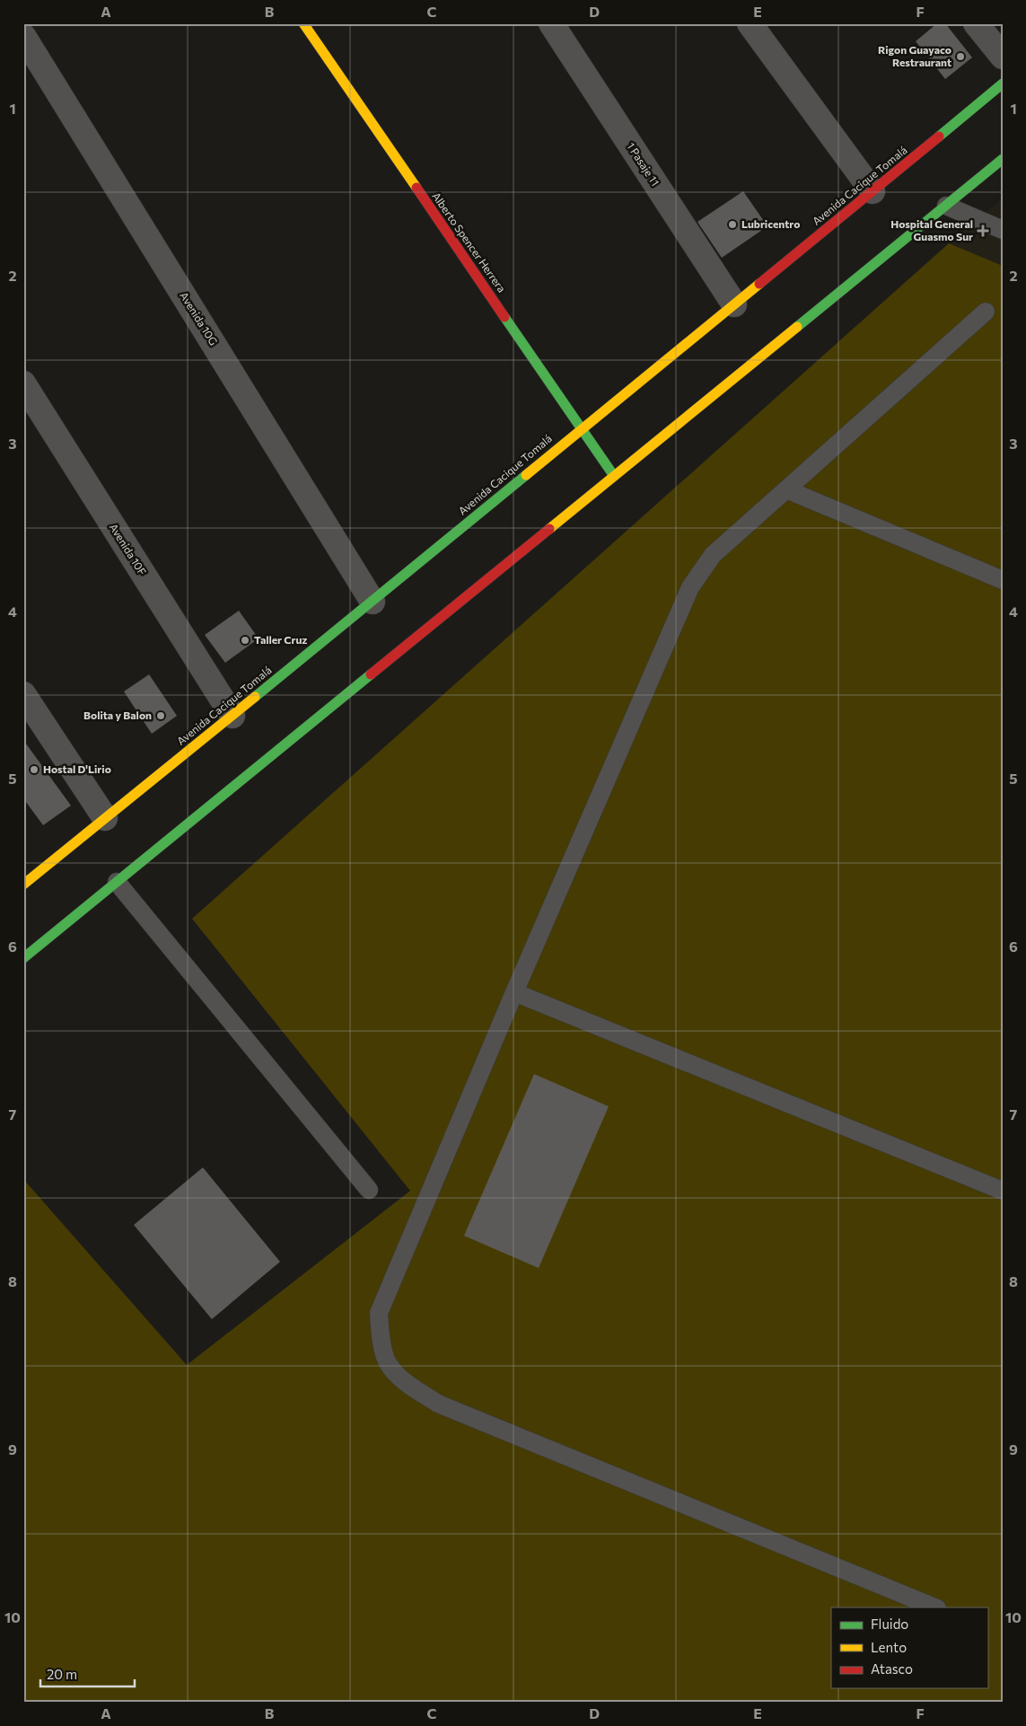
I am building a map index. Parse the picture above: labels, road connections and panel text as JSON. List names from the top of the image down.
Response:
{
  "streets": {
    "main road": ["Avenida Cacique Tomalá", "Alberto Spencer Herrera"],
    "street": ["1 Pasaje 11", "Avenida 10G", "Avenida 10F"]
  },
  "crossings": [
    ["1 Pasaje 11", "Avenida Cacique Tomalá"],
    ["Avenida Cacique Tomalá", "Alberto Spencer Herrera"],
    ["Avenida Cacique Tomalá", "Avenida 10G"],
    ["Avenida Cacique Tomalá", "Avenida 10F"]
  ],
  "places": {
    "other": [
      "Rigon Guayaco Restraurant",
      "Lubricentro",
      "Taller Cruz",
      "Bolita y Balon",
      "Hostal D'Lirio"
    ],
    "health": ["Hospital General Guasmo Sur"]
  },
  "legend": ["Fluido", "Lento", "Atasco"],
  "scale_bar": "20 m",
  "grid": {
    "columns": [
      "A",
      "B",
      "C",
      "D",
      "E",
      "F"
    ],
    "rows": [
      "1",
      "2",
      "3",
      "4",
      "5",
      "6",
      "7",
      "8",
      "9",
      "10"
    ]
  }
}
